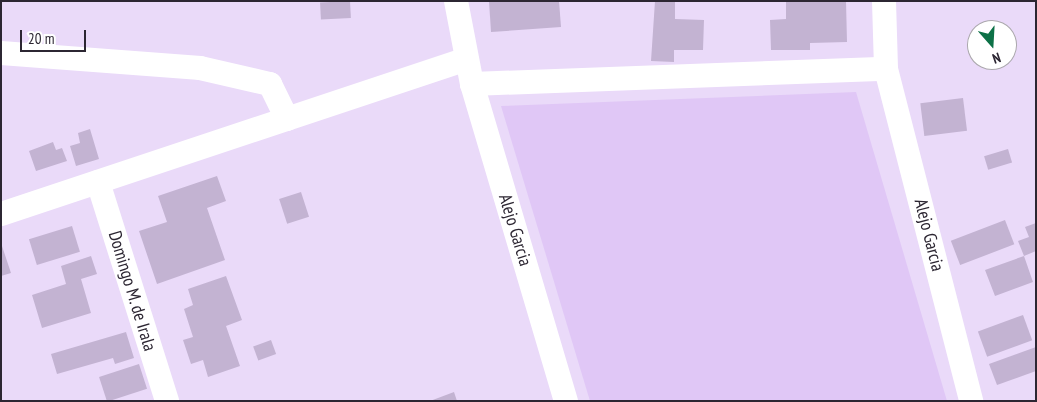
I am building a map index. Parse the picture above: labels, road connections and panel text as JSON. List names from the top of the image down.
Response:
{
  "streets": {
    "street": ["Alejo Garcia", "Domingo M. de Irala"]
  },
  "scale_bar": "20 m",
  "north": "bottom"
}
